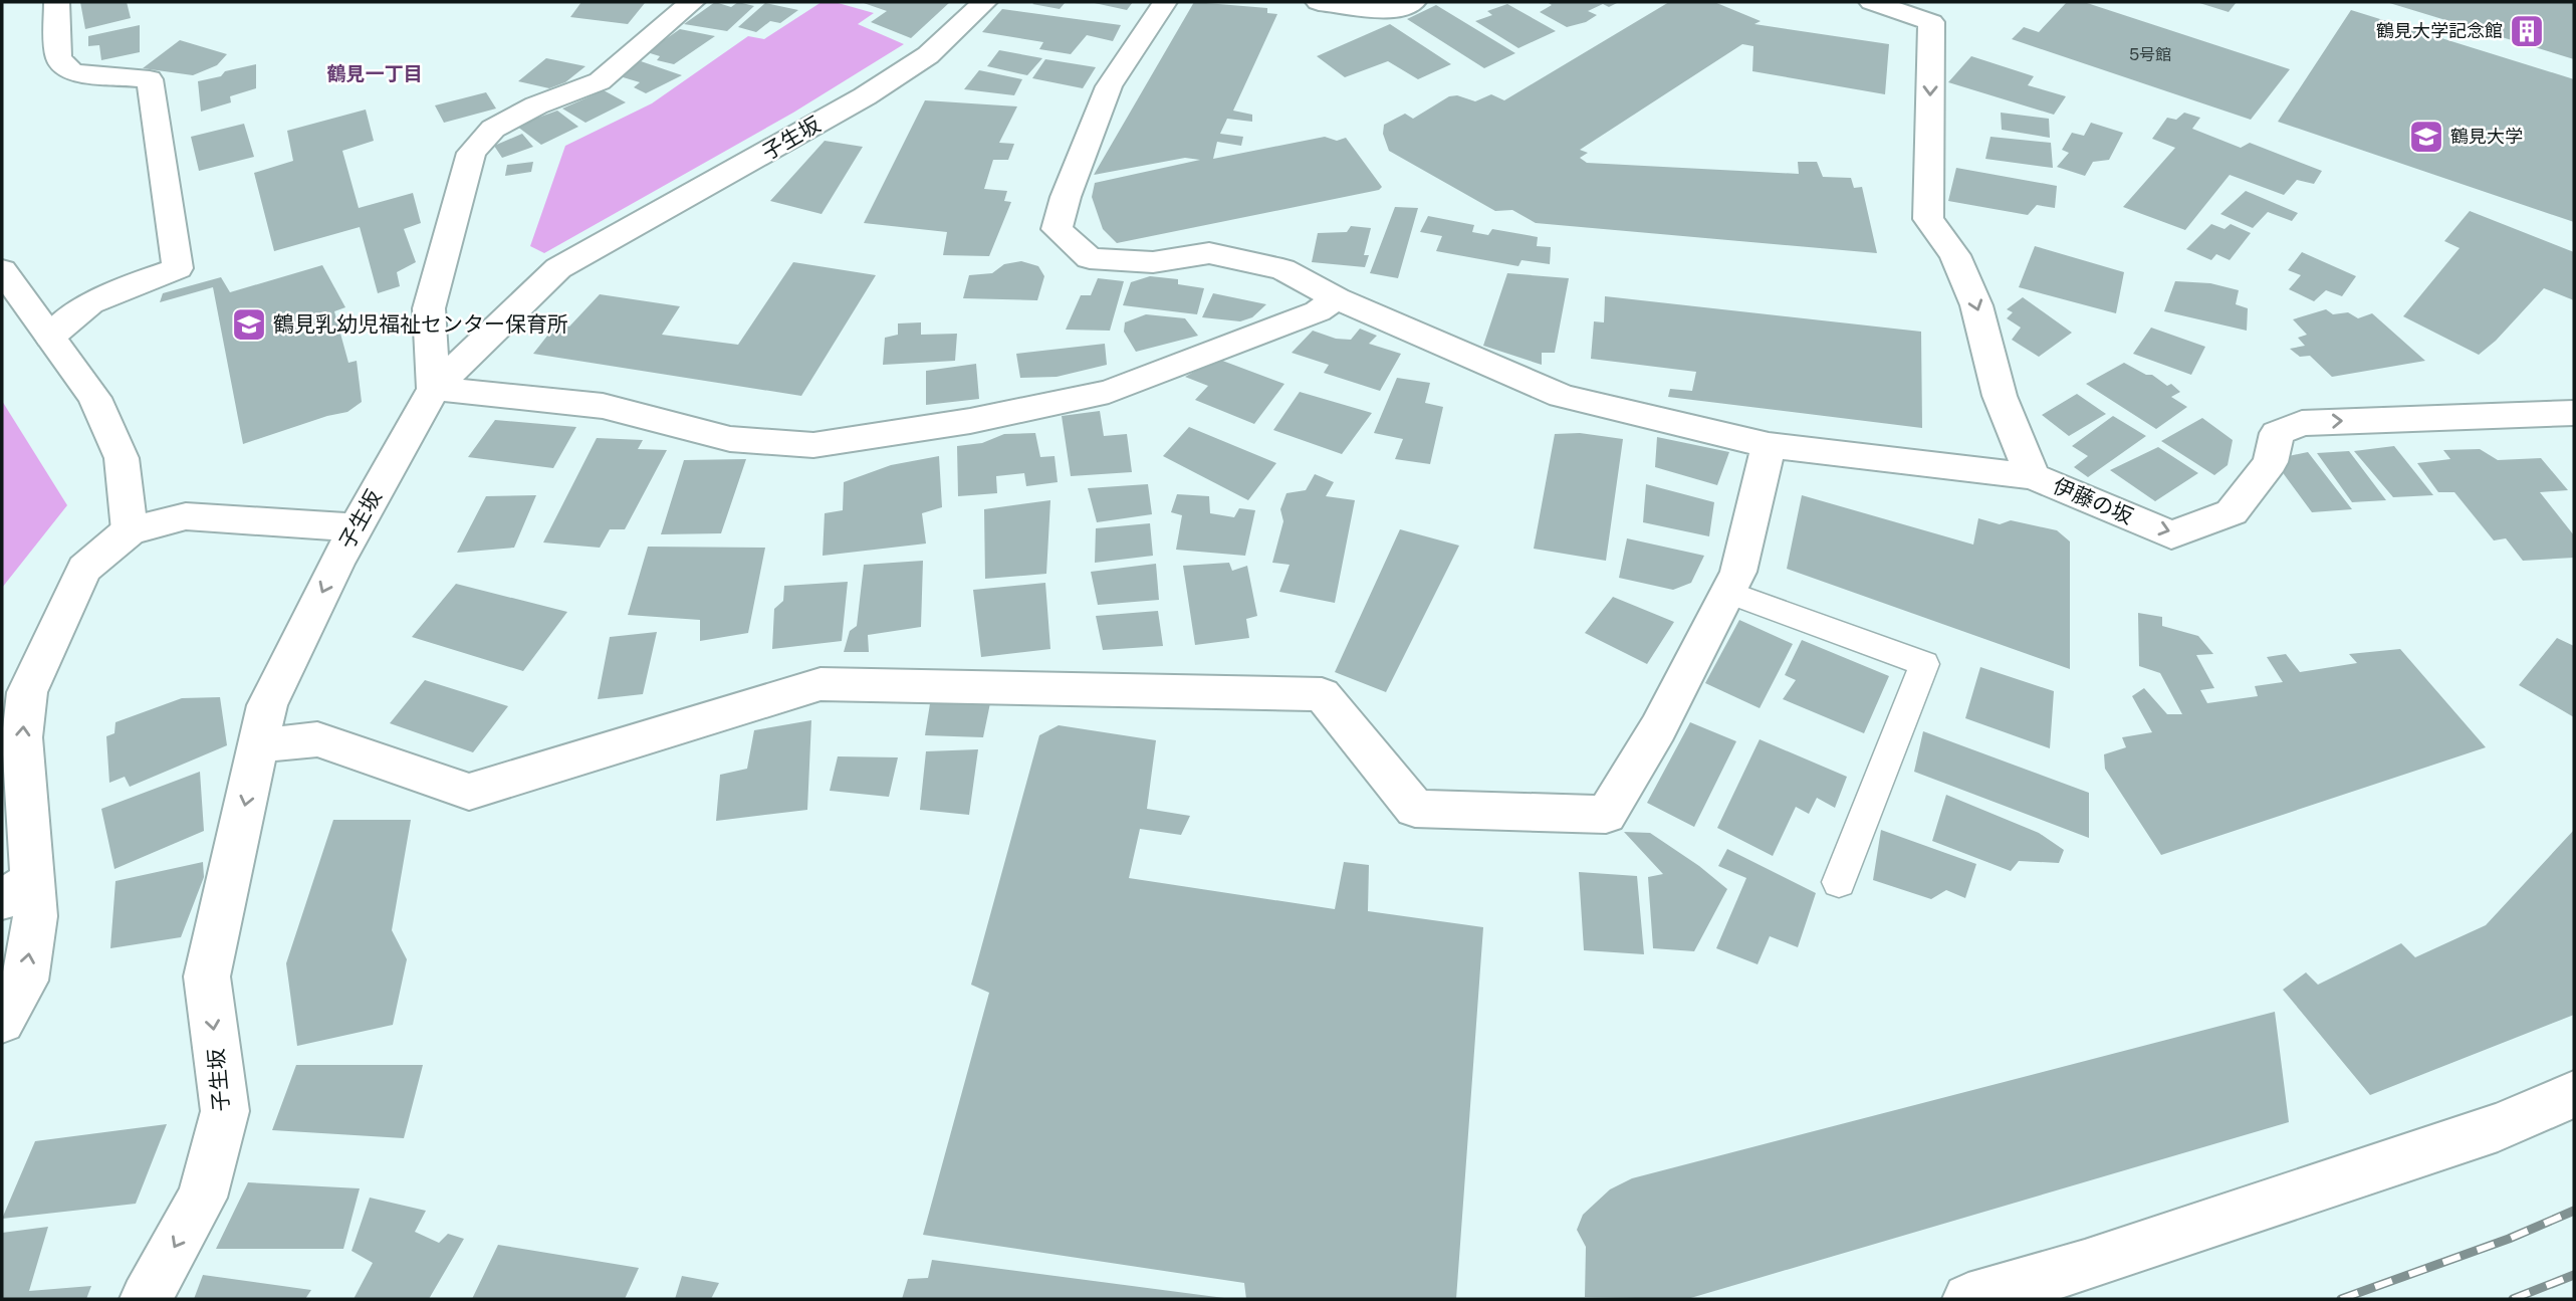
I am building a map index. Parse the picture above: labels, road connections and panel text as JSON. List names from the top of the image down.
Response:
{
  "streets": {
    "street": ["子生坂", "伊藤の坂"]
  },
  "districts": ["鶴見一丁目"],
  "places": {
    "building": ["鶴見大学記念館"],
    "school or university": ["鶴見大学", "鶴見乳幼児福祉センター保育所"]
  },
  "house_numbers": ["5号館"]
}
